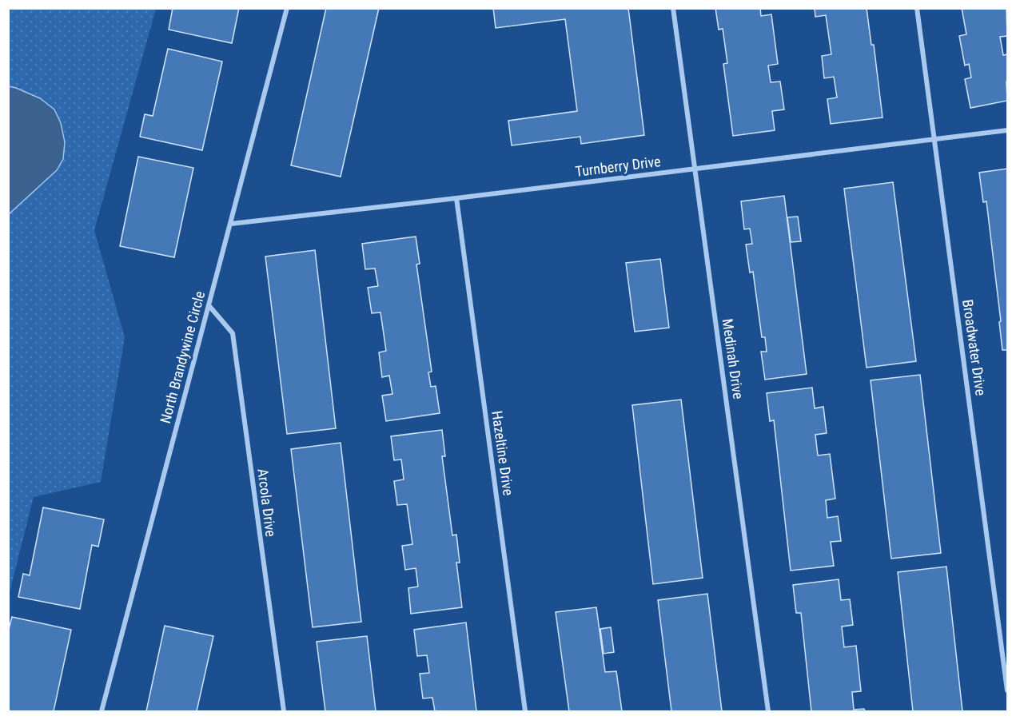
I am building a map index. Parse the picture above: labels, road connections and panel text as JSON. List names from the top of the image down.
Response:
{
  "streets": {
    "street": [
      "Turnberry Drive",
      "Broadwater Drive",
      "North Brandywine Circle",
      "Medinah Drive",
      "Hazeltine Drive",
      "Arcola Drive"
    ]
  },
  "crossings": [
    ["Turnberry Drive", "Broadwater Drive"],
    ["Turnberry Drive", "North Brandywine Circle"],
    ["Turnberry Drive", "Medinah Drive"],
    ["Turnberry Drive", "Hazeltine Drive"],
    ["North Brandywine Circle", "Arcola Drive"]
  ]
}
